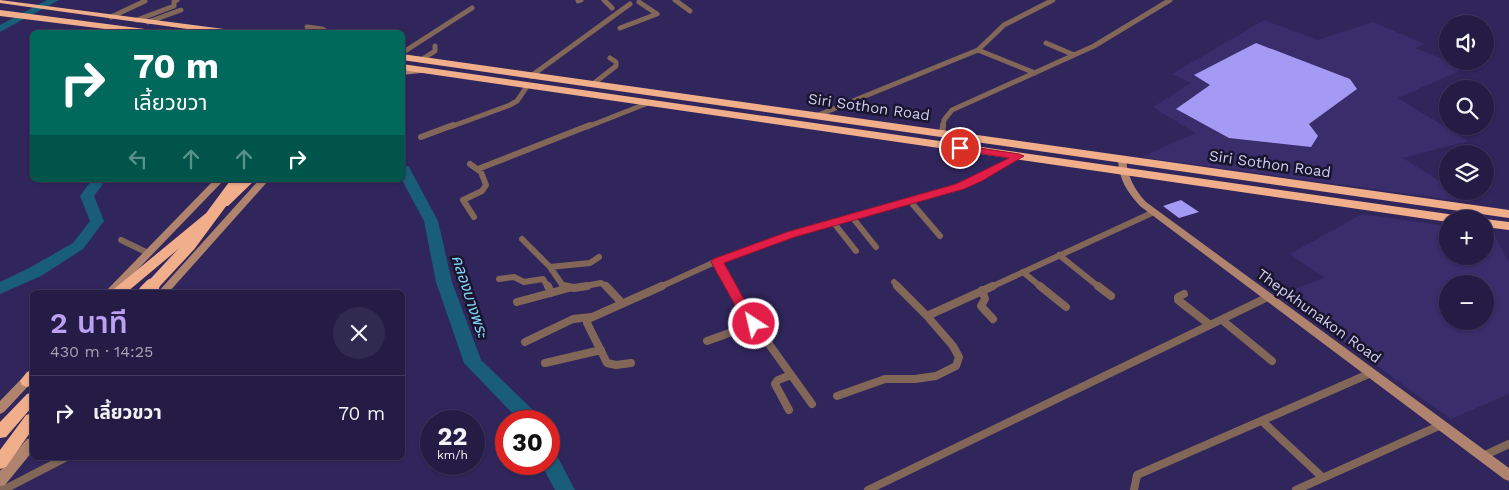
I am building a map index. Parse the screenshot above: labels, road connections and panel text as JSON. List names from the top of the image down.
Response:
{
  "streets": {
    "highway": ["Siri Sothon Road"],
    "main road": ["Thepkhunakon Road"]
  },
  "crossings": [
    ["Siri Sothon Road", "Thepkhunakon Road"]
  ],
  "water": ["คลองบางพระ"],
  "page": {
    "map_buttons": ["+", "−"],
    "turn": ["70 m", "เลี้ยวขวา"],
    "heading": ["2 นาที", "430 m · 14:25"],
    "list": [
      {
        "name": "เลี้ยวขวา",
        "value": "70 m"
      }
    ],
    "speed": "22 km/h",
    "limit": "30"
  }
}
